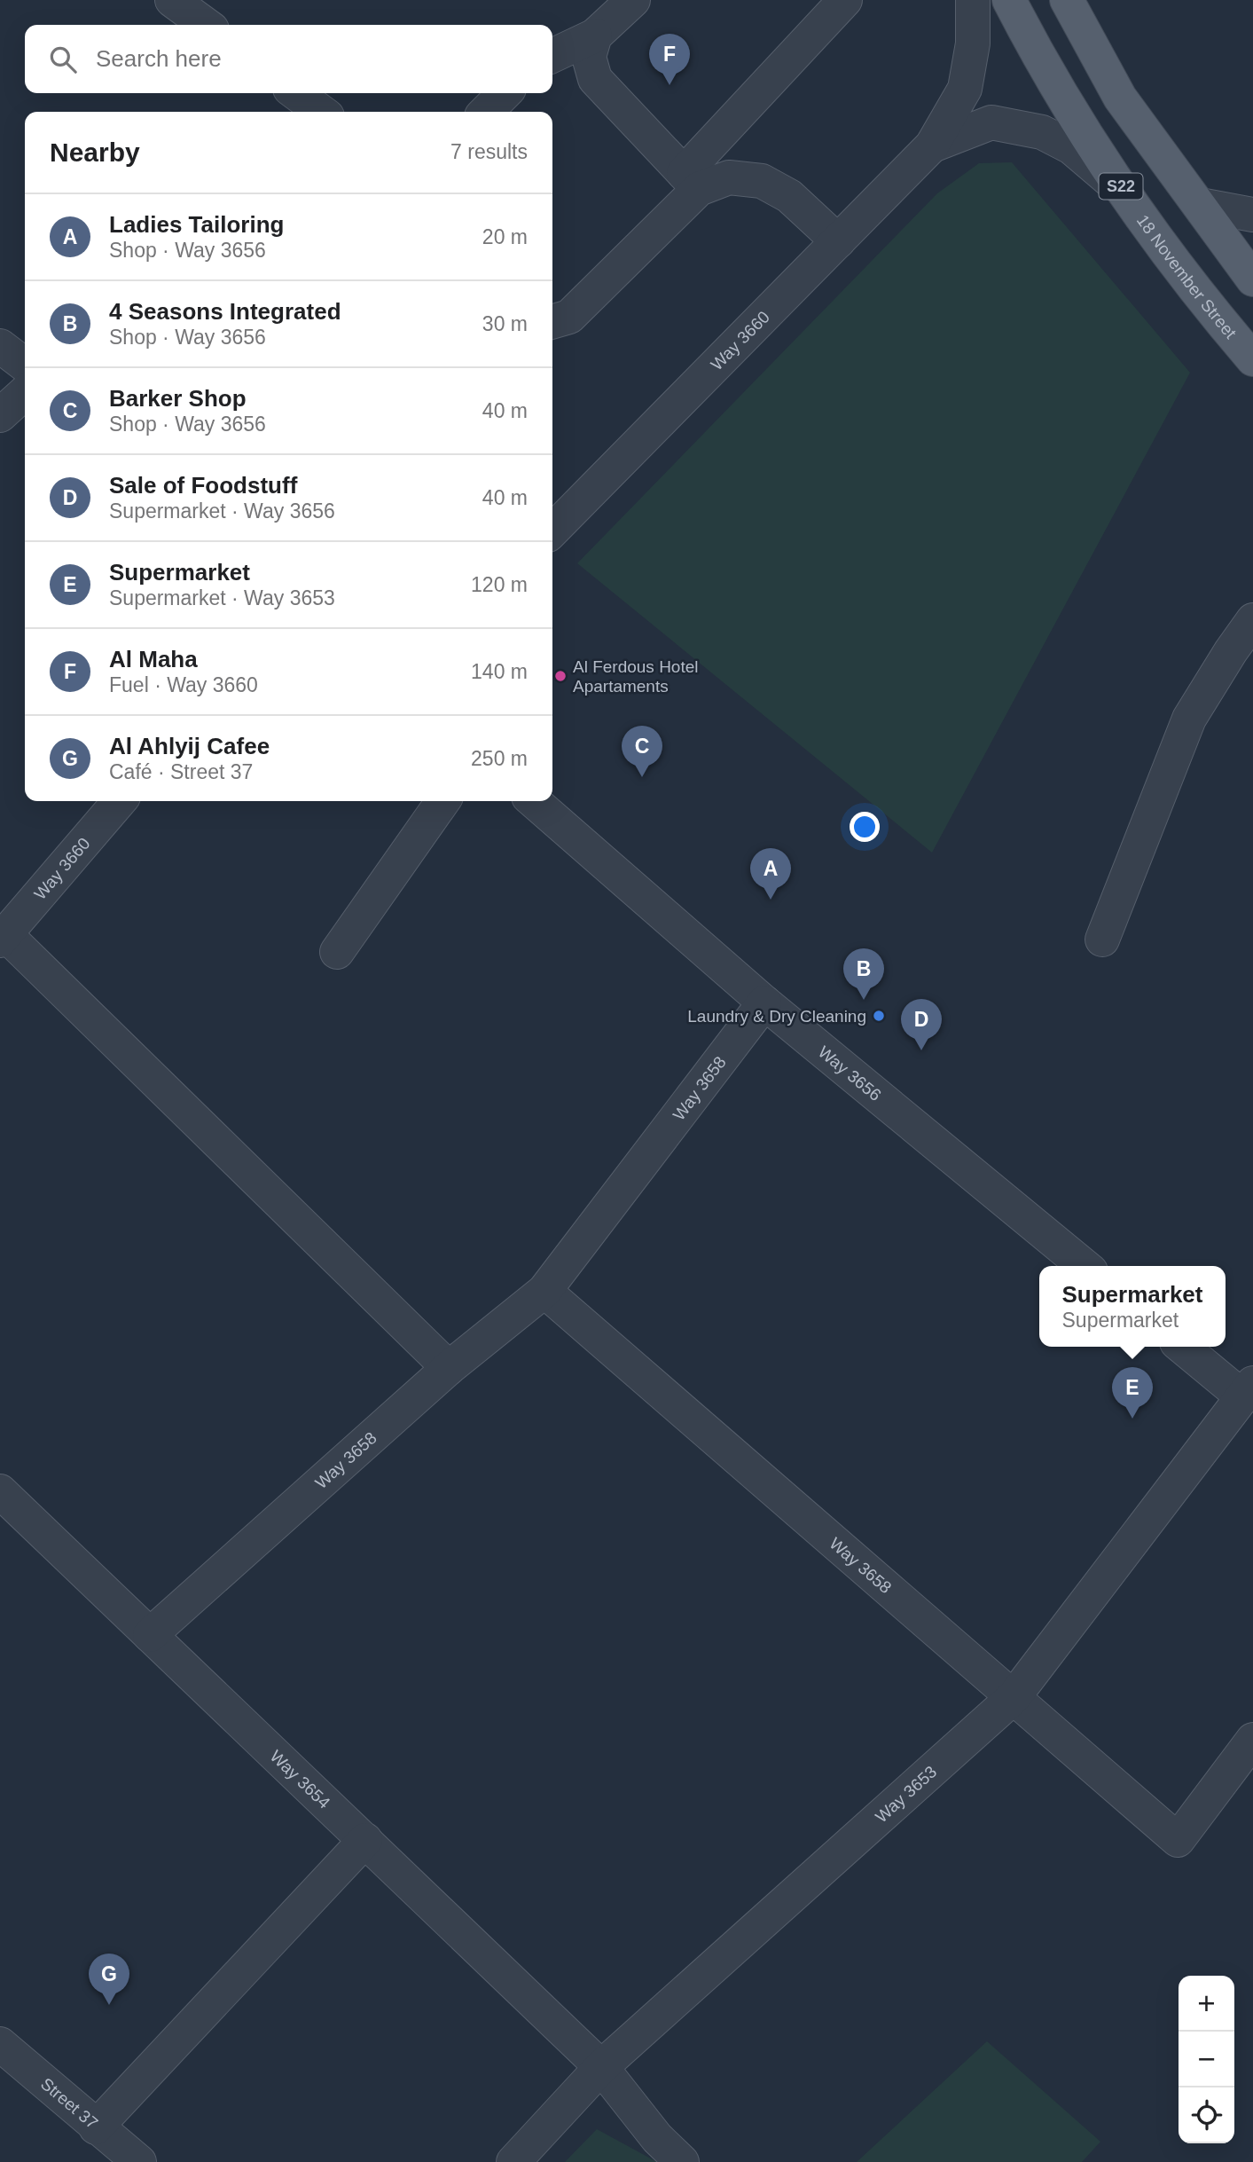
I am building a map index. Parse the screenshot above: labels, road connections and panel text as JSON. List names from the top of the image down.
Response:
{
  "streets": {
    "main road": ["S22", "18 November Street"],
    "street": [
      "Way 3660",
      "Way 3656",
      "Way 3658",
      "Way 3654",
      "Way 3653",
      "Street 37"
    ]
  },
  "crossings": [
    ["18 November Street", "Way 3660"],
    ["Way 3656", "Way 3658"],
    ["Way 3658", "Way 3654"],
    ["Way 3658", "Way 3653"],
    ["Way 3654", "Way 3653"]
  ],
  "places": ["Al Ferdous Hotel Apartaments", "Laundry & Dry Cleaning"],
  "page": {
    "search": "Search here",
    "pins": [
      "F",
      "C",
      "A",
      "B",
      "D",
      "E",
      "G"
    ],
    "heading": ["Nearby", "7 results"],
    "list": [
      {
        "mark": "A",
        "name": "Ladies Tailoring",
        "note": "Shop · Way 3656",
        "value": "20 m"
      },
      {
        "mark": "B",
        "name": "4 Seasons Integrated",
        "note": "Shop · Way 3656",
        "value": "30 m"
      },
      {
        "mark": "C",
        "name": "Barker Shop",
        "note": "Shop · Way 3656",
        "value": "40 m"
      },
      {
        "mark": "D",
        "name": "Sale of Foodstuff",
        "note": "Supermarket · Way 3656",
        "value": "40 m"
      },
      {
        "mark": "E",
        "name": "Supermarket",
        "note": "Supermarket · Way 3653",
        "value": "120 m"
      },
      {
        "mark": "F",
        "name": "Al Maha",
        "note": "Fuel · Way 3660",
        "value": "140 m"
      },
      {
        "mark": "G",
        "name": "Al Ahlyij Cafee",
        "note": "Café · Street 37",
        "value": "250 m"
      }
    ],
    "popup": ["Supermarket", "Supermarket"],
    "map_buttons": ["+", "−"]
  }
}
